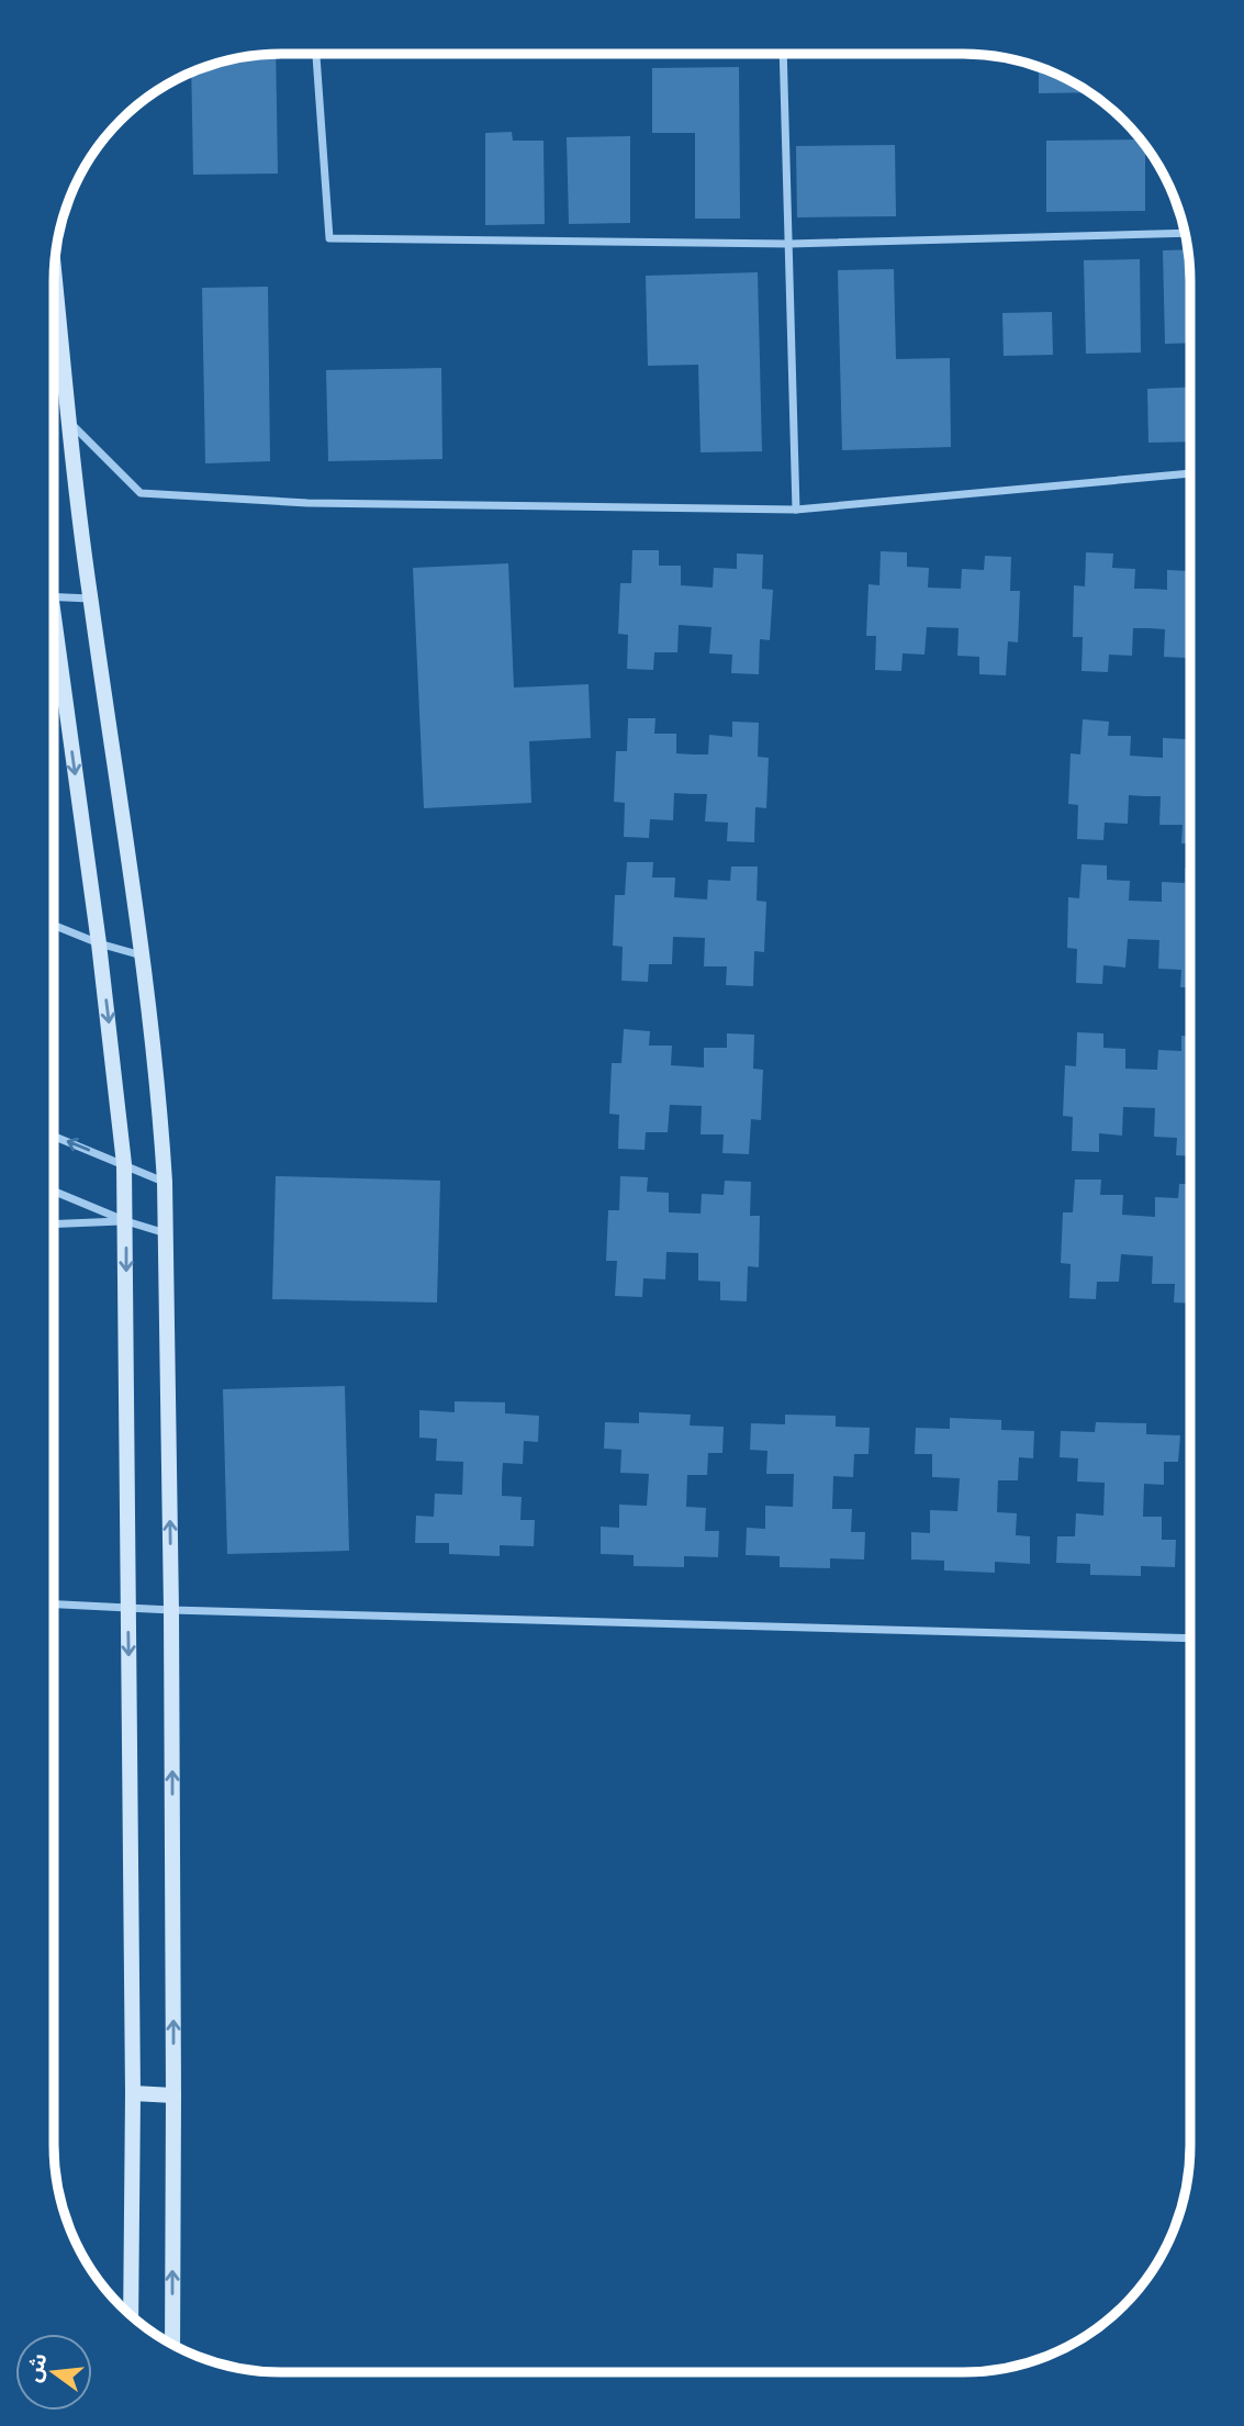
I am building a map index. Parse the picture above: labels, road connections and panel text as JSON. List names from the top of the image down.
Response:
{
  "north": "left"
}
